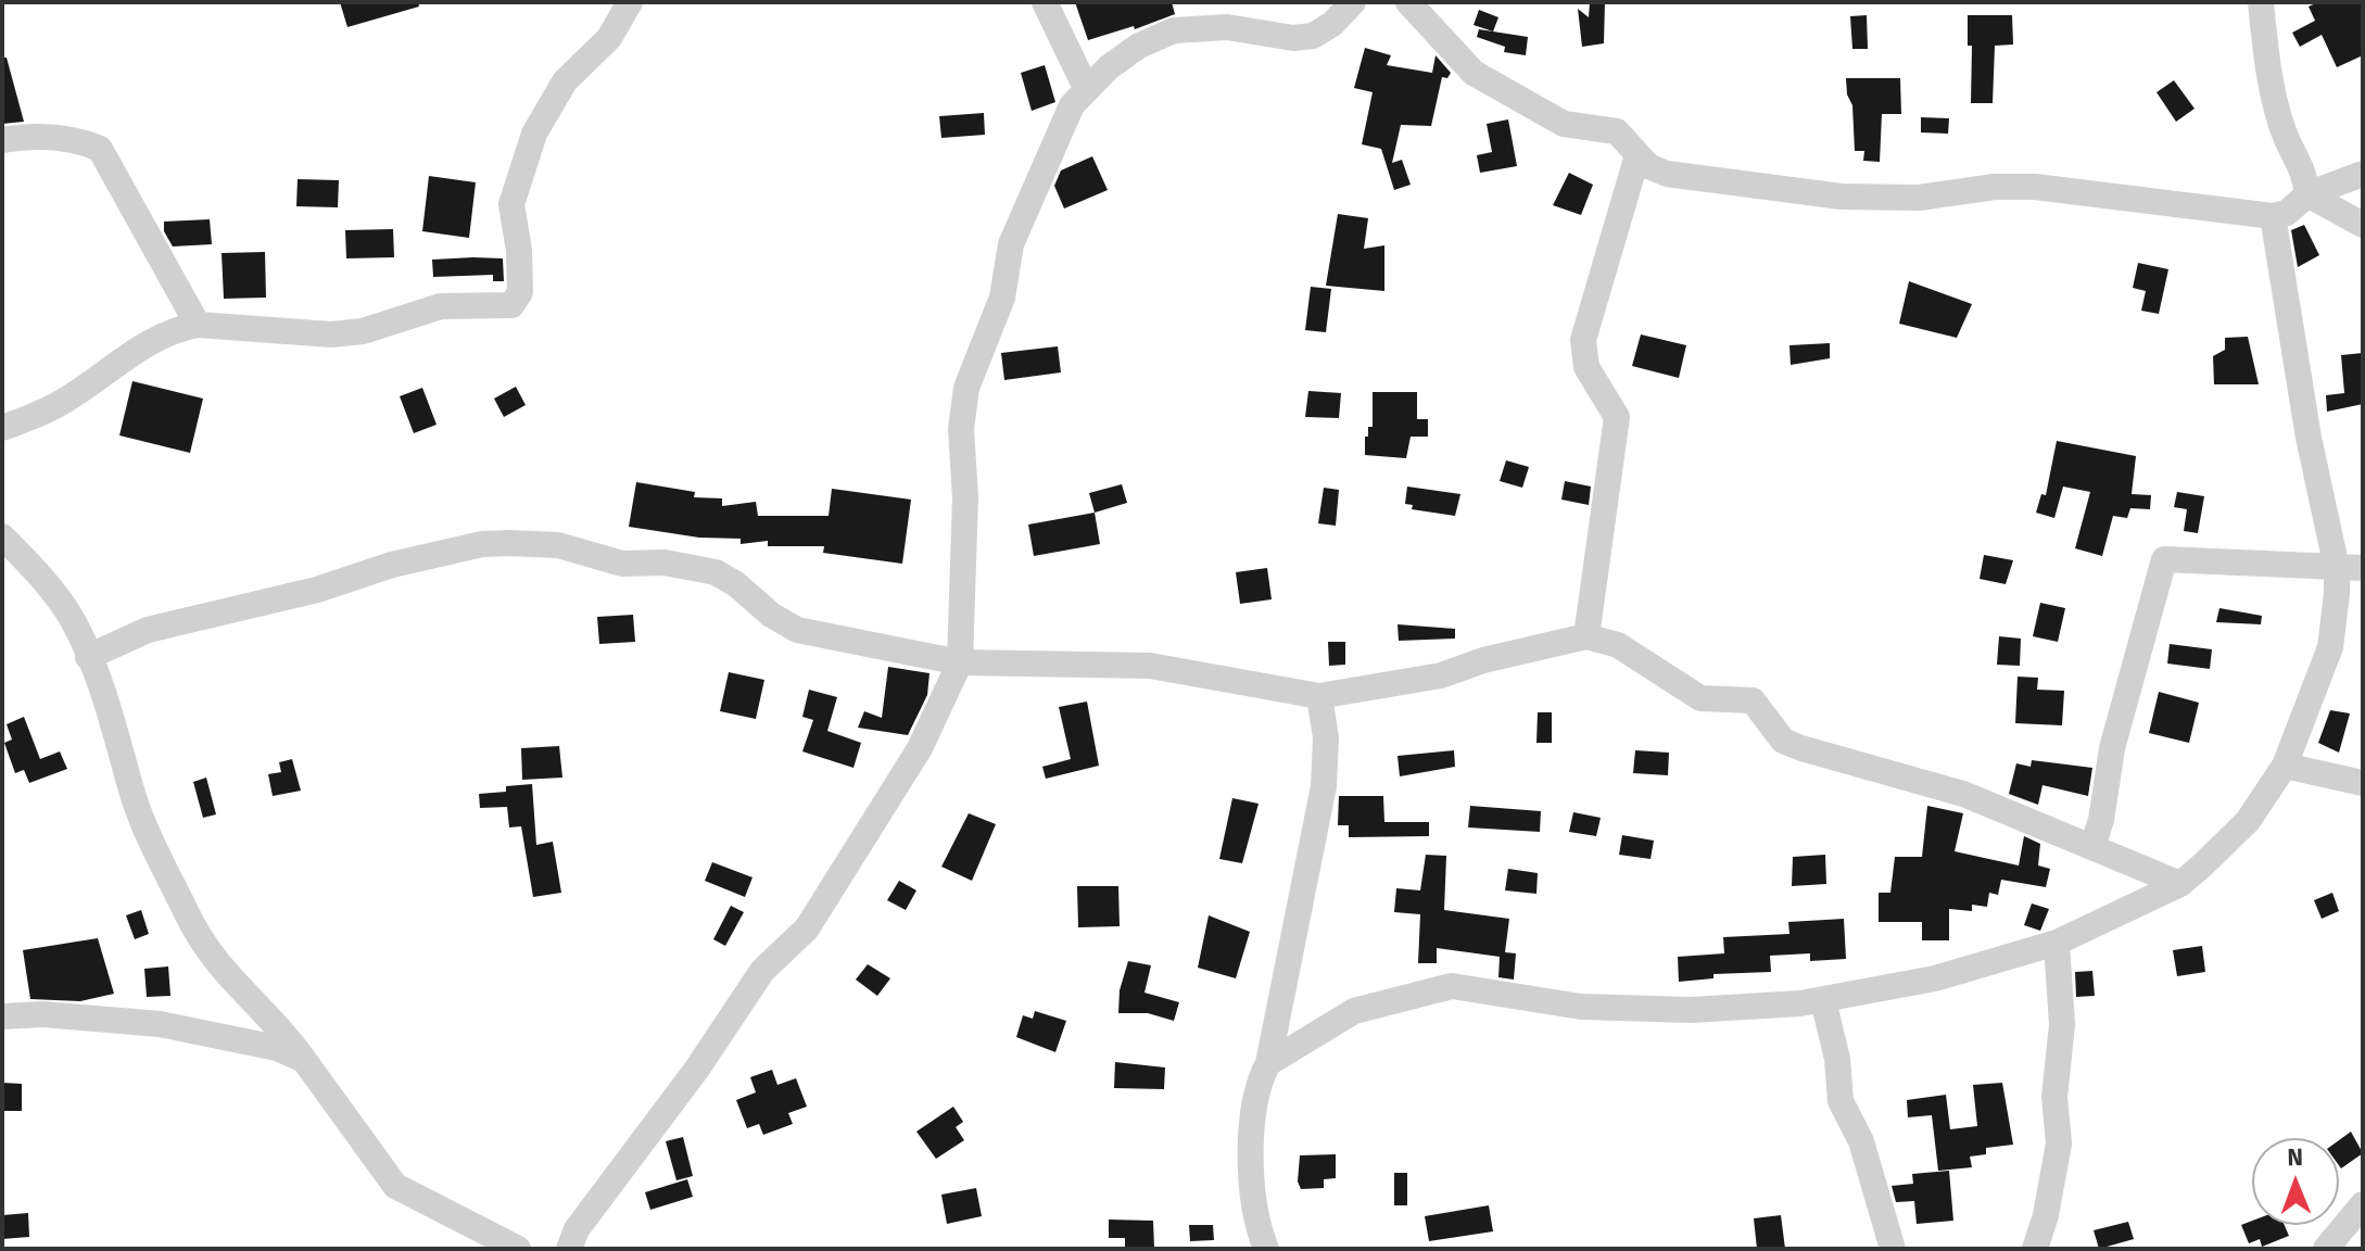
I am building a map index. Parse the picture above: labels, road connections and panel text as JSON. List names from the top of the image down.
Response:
{
  "north": "top"
}
